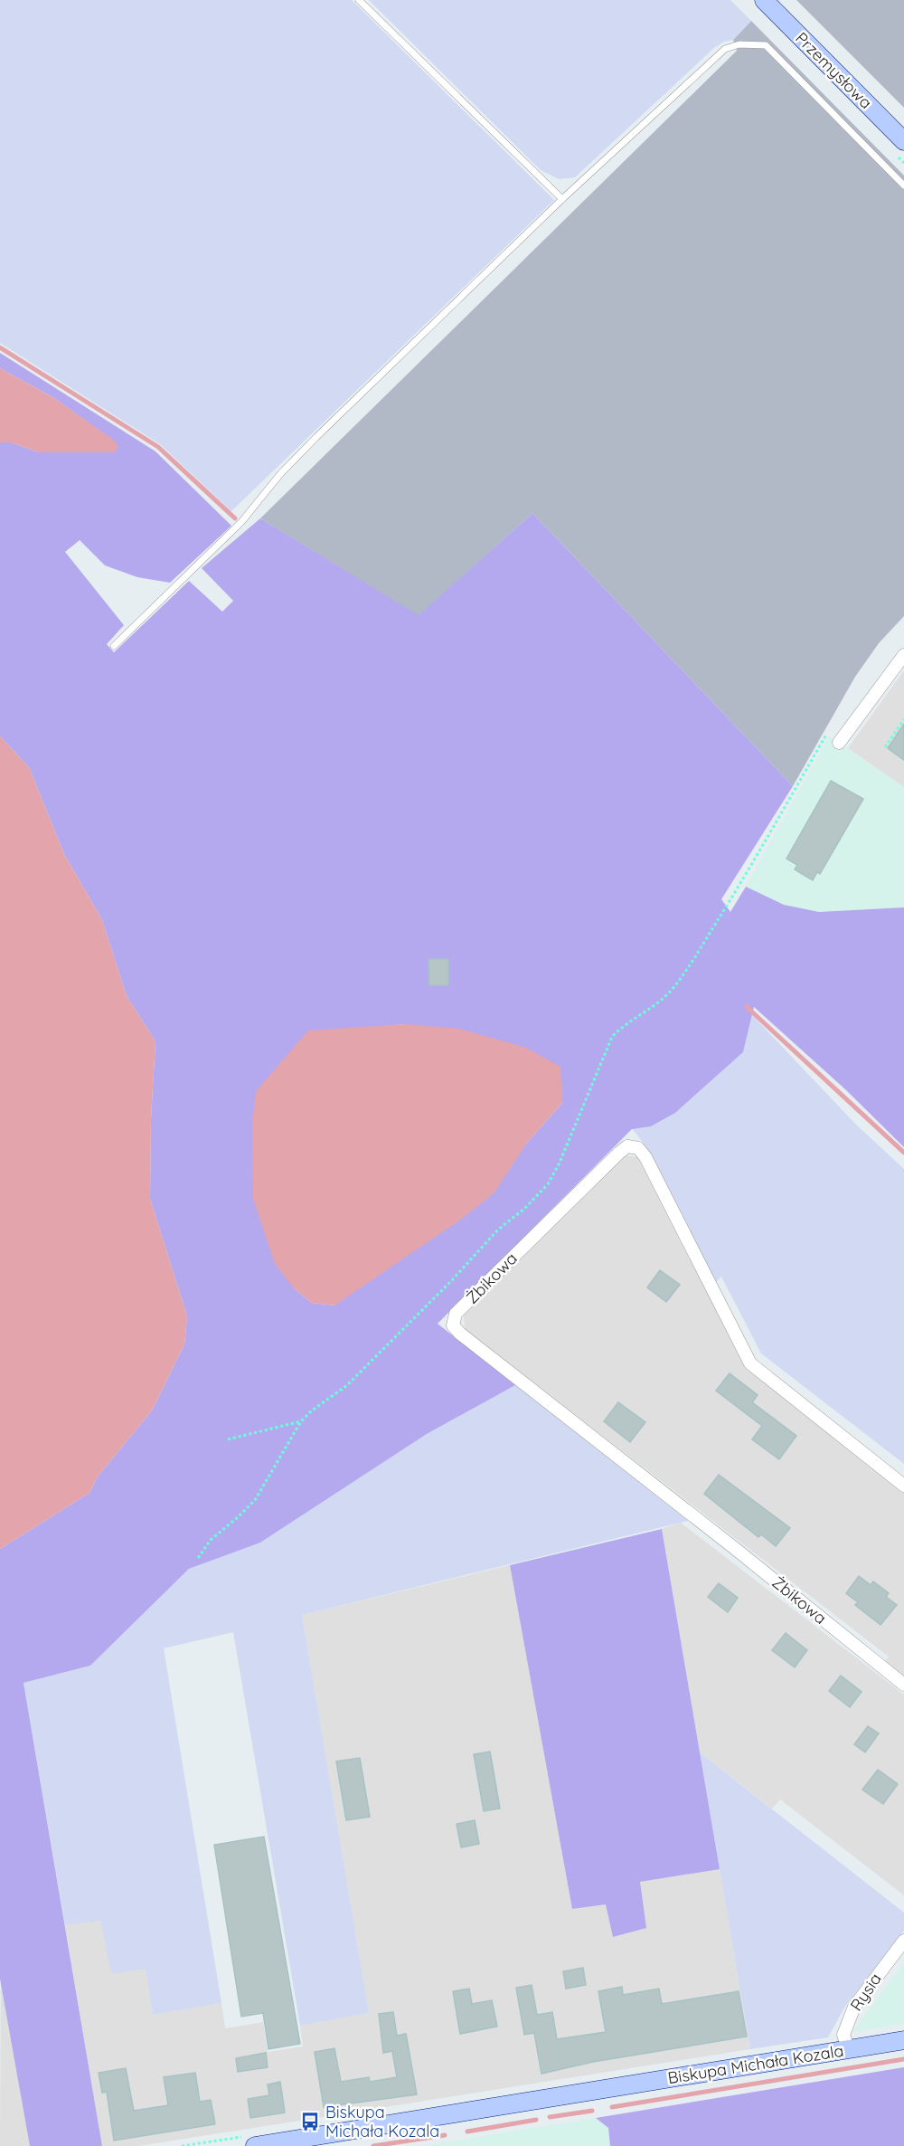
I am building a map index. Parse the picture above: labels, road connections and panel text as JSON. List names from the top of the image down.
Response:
{
  "streets": {
    "street": [
      "Przemysłowa",
      "Żbikowa",
      "Rysia",
      "Biskupa Michała Kozala"
    ]
  },
  "crossings": [
    ["Rysia", "Biskupa Michała Kozala"]
  ],
  "places": {
    "bus stop": ["Biskupa Michała Kozala"]
  }
}
